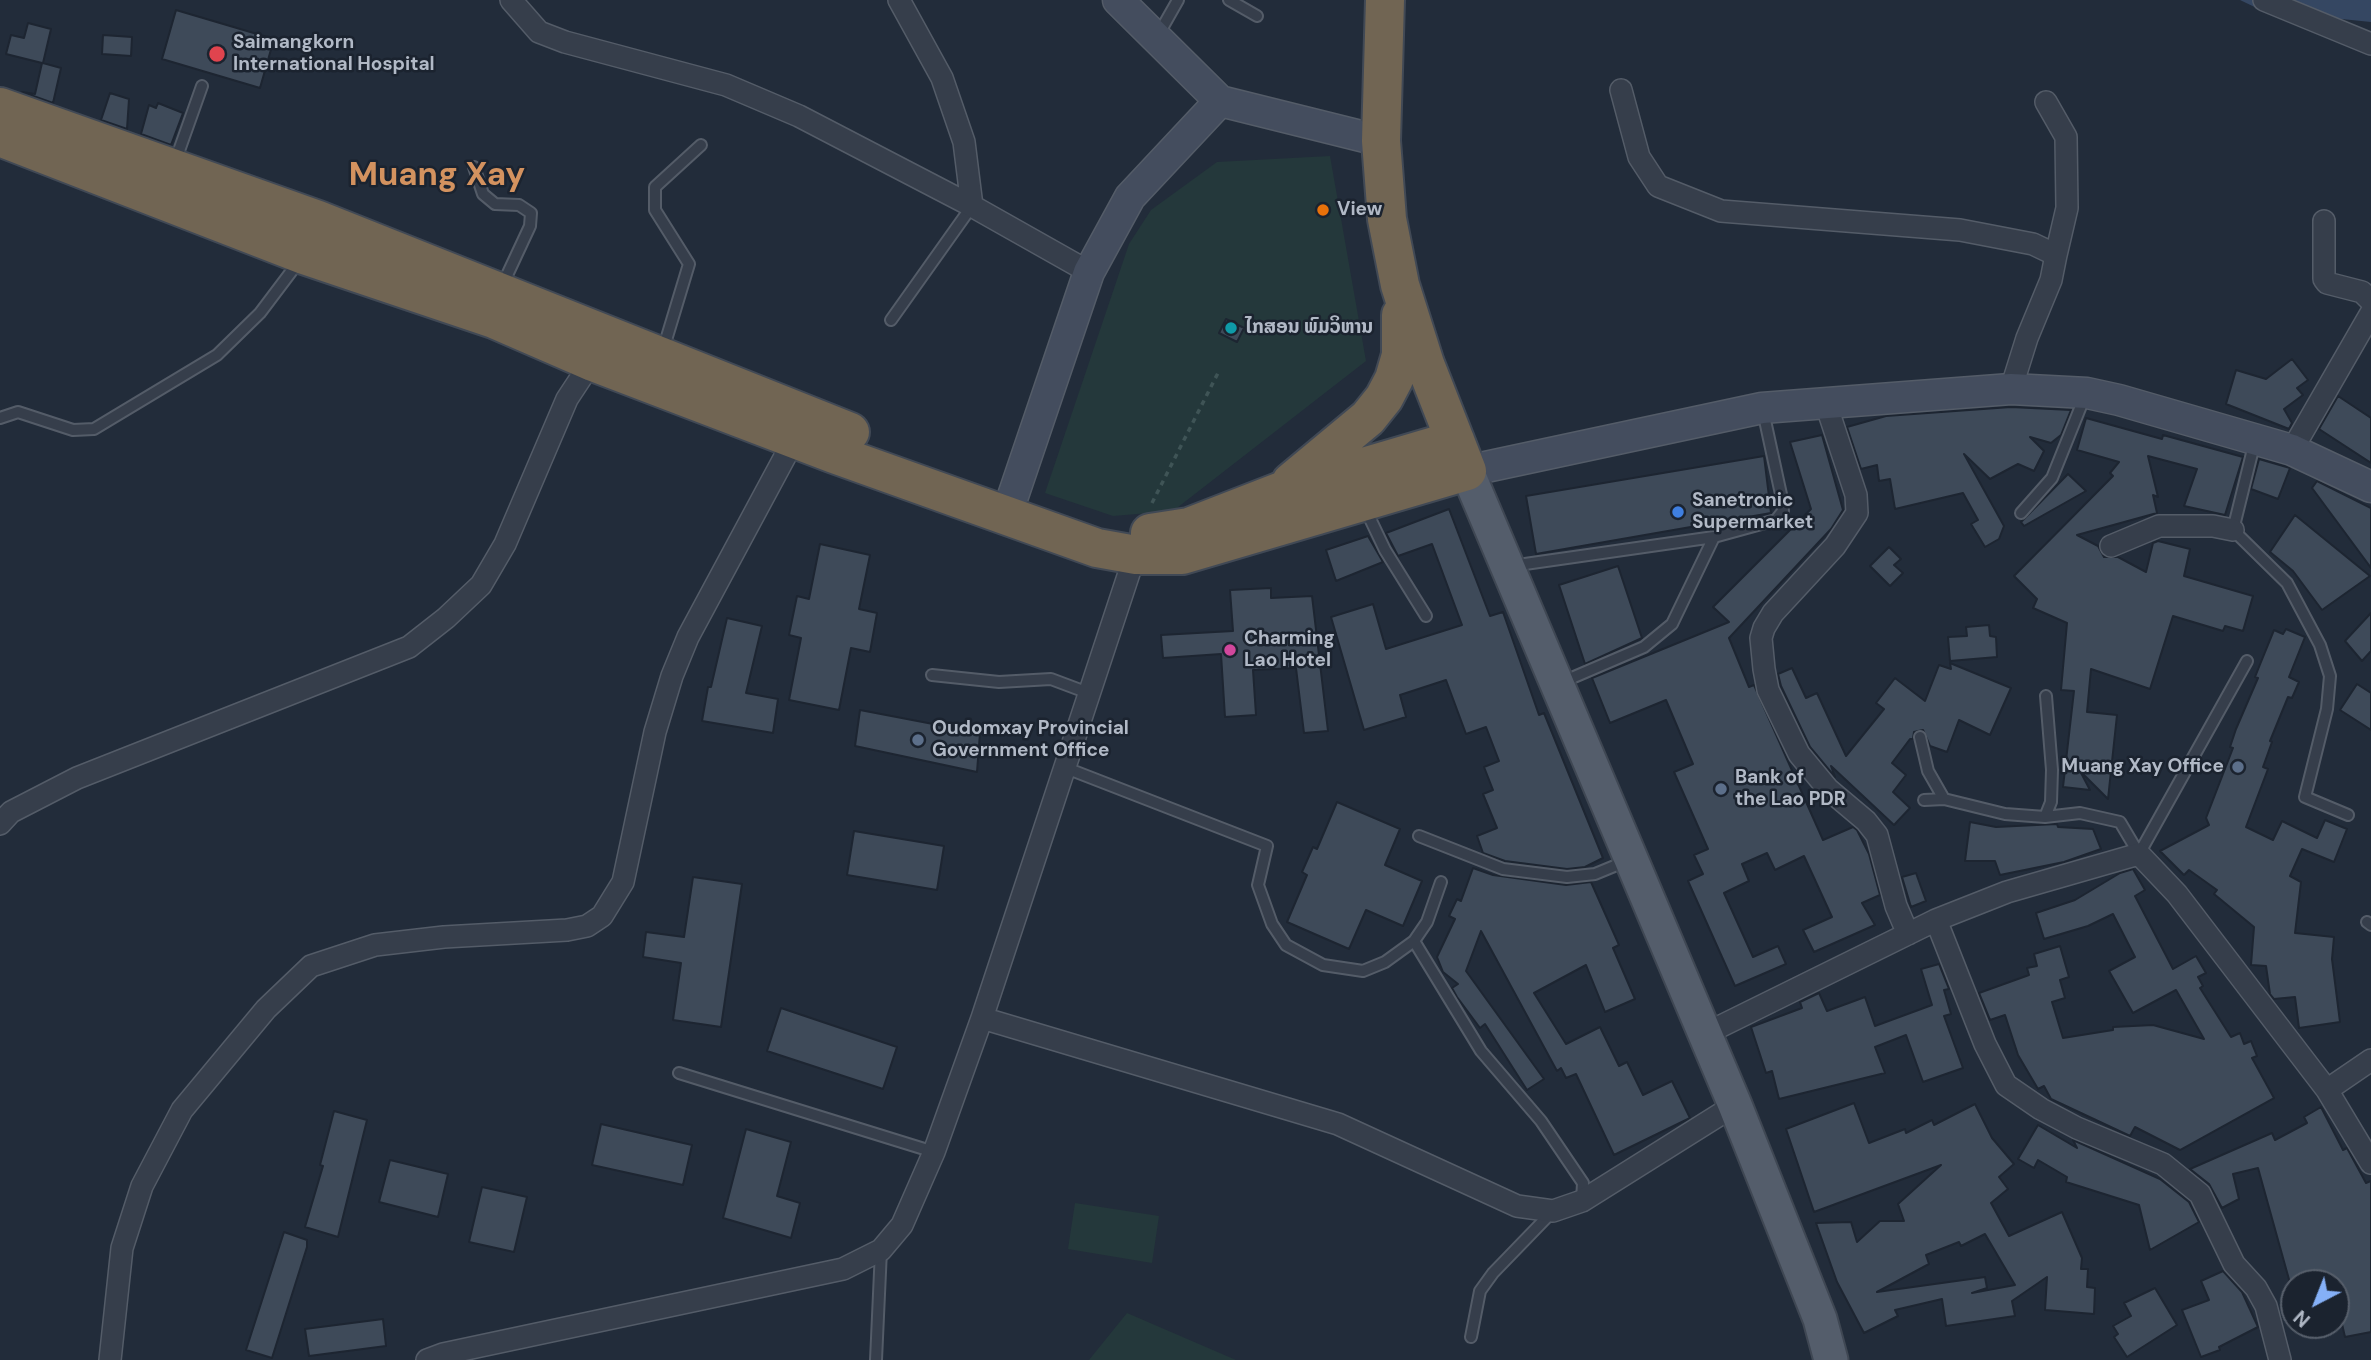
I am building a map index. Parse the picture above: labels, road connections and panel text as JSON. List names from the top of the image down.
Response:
{
  "districts": ["Muang Xay"],
  "places": [
    "Saimangkorn International Hospital",
    "View",
    "ໄກສອນ ພົມວິຫານ",
    "Sanetronic Supermarket",
    "Charming Lao Hotel",
    "Oudomxay Provincial Government Office",
    "Muang Xay Office",
    "Bank of the Lao PDR"
  ],
  "north": "bottom left"
}
